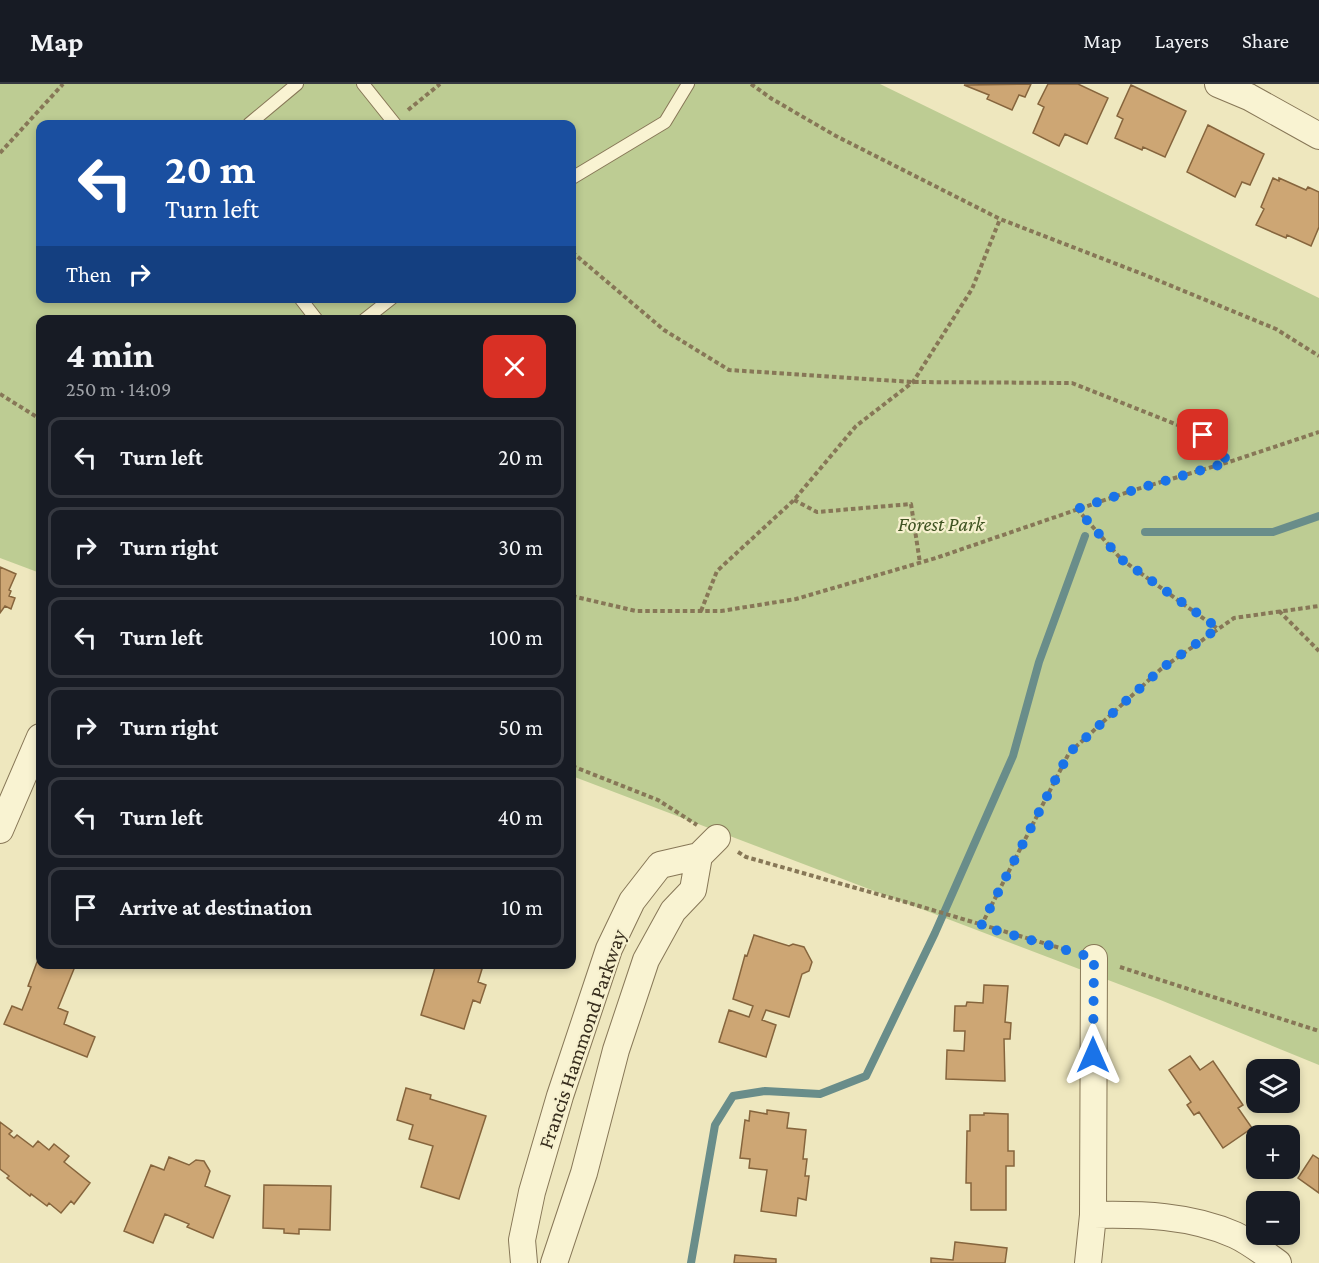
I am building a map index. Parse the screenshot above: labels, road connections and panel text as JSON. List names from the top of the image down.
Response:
{
  "streets": {
    "street": ["Francis Hammond Parkway"]
  },
  "parks": ["Forest Park"],
  "page": {
    "header": "Map",
    "nav": ["Map", "Layers", "Share"],
    "turn": ["20 m", "Turn left"],
    "then": "Then",
    "heading": ["4 min", "250 m · 14:09"],
    "list": [
      {
        "name": "Turn left",
        "value": "20 m"
      },
      {
        "name": "Turn right",
        "value": "30 m"
      },
      {
        "name": "Turn left",
        "value": "100 m"
      },
      {
        "name": "Turn right",
        "value": "50 m"
      },
      {
        "name": "Turn left",
        "value": "40 m"
      },
      {
        "name": "Arrive at destination",
        "value": "10 m"
      }
    ],
    "map_buttons": ["+", "−"]
  }
}
